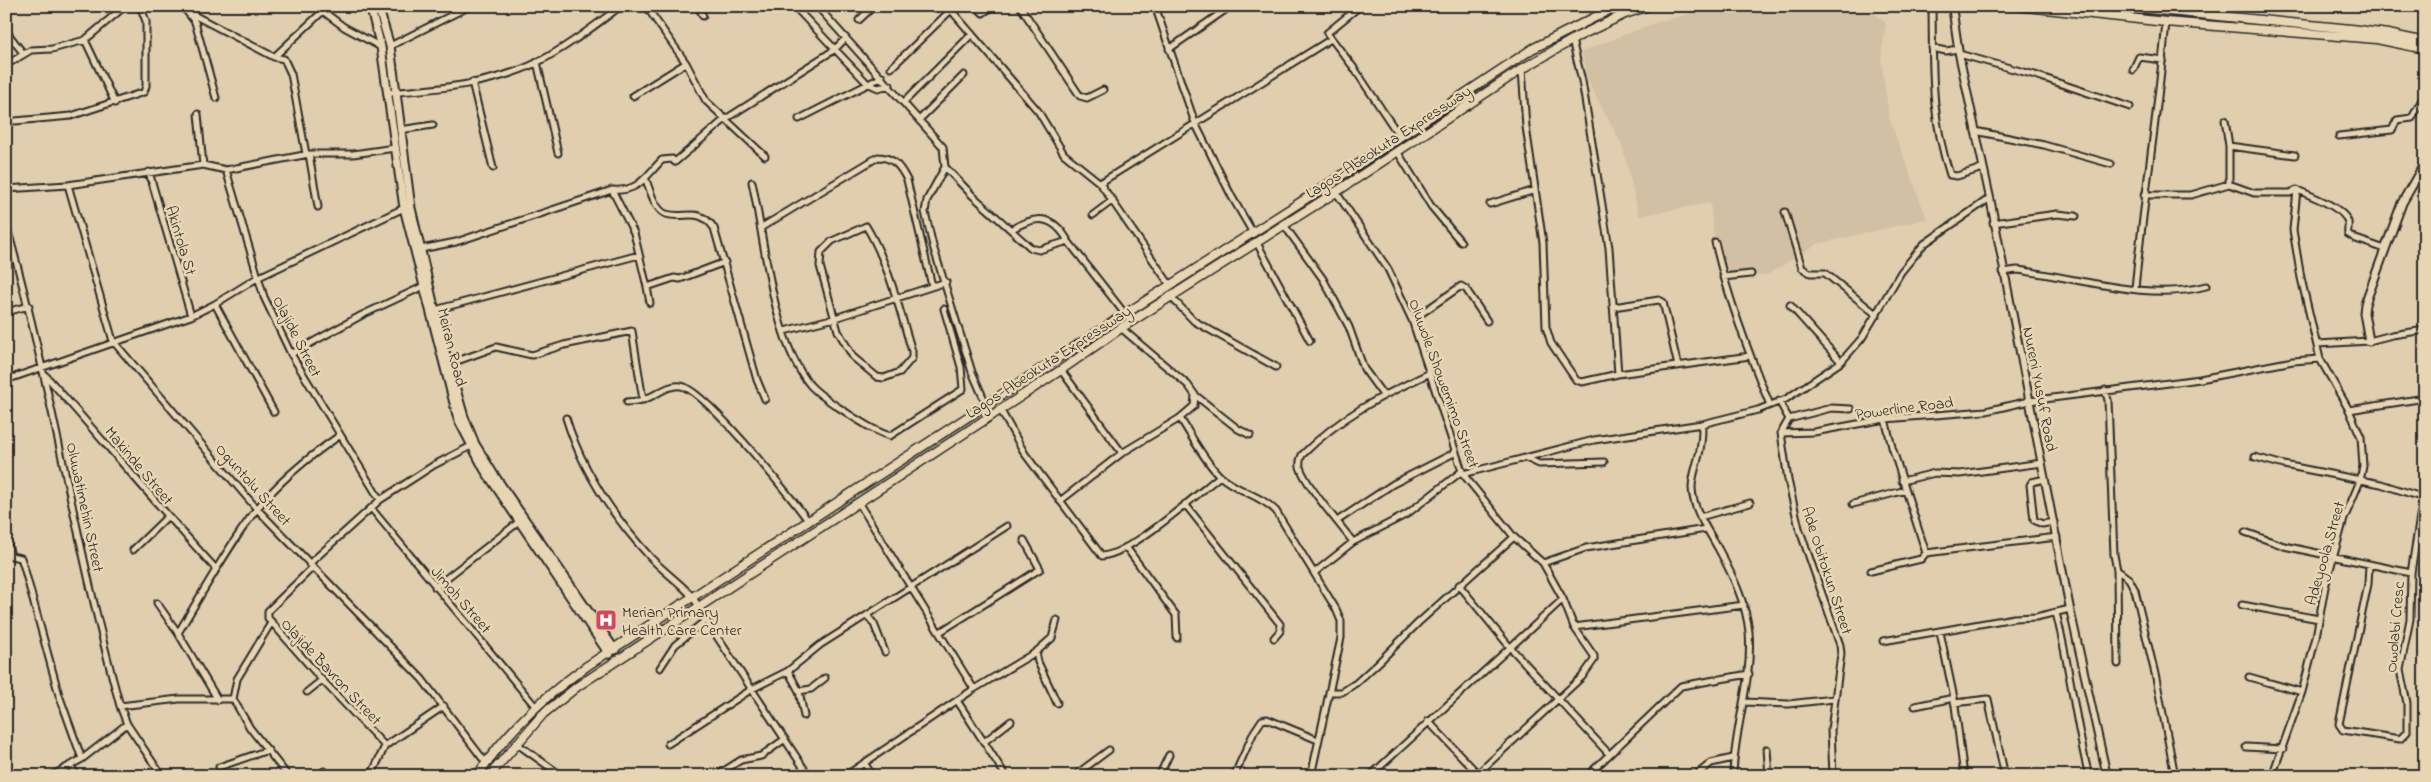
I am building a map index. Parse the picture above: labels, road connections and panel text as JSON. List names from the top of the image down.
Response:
{
  "streets": {
    "highway": ["Lagos-Abeokuta Expressway"],
    "main road": ["Meiran Road"],
    "street": [
      "Akintola St",
      "Olajide Street",
      "Oluwole Showemimo Street",
      "Nureni Yusuf Road",
      "Powerline Road",
      "Makinde Street",
      "Oguntolu Street",
      "Oluwatimehin Street",
      "Adeyoola Street",
      "Ade Obitokun Street",
      "Jimoh Street",
      "Owolabi Cresc",
      "Olajide Bavron Street"
    ]
  },
  "crossings": [
    ["Lagos-Abeokuta Expressway", "Meiran Road"],
    ["Lagos-Abeokuta Expressway", "Oluwole Showemimo Street"],
    ["Lagos-Abeokuta Expressway", "Oguntolu Street"],
    ["Lagos-Abeokuta Expressway", "Jimoh Street"],
    ["Nureni Yusuf Road", "Powerline Road"],
    ["Powerline Road", "Adeyoola Street"],
    ["Powerline Road", "Ade Obitokun Street"],
    ["Makinde Street", "Oluwatimehin Street"],
    ["Oguntolu Street", "Olajide Bavron Street"]
  ],
  "places": {
    "hospital": ["Merian Primary Health Care Center"]
  }
}
